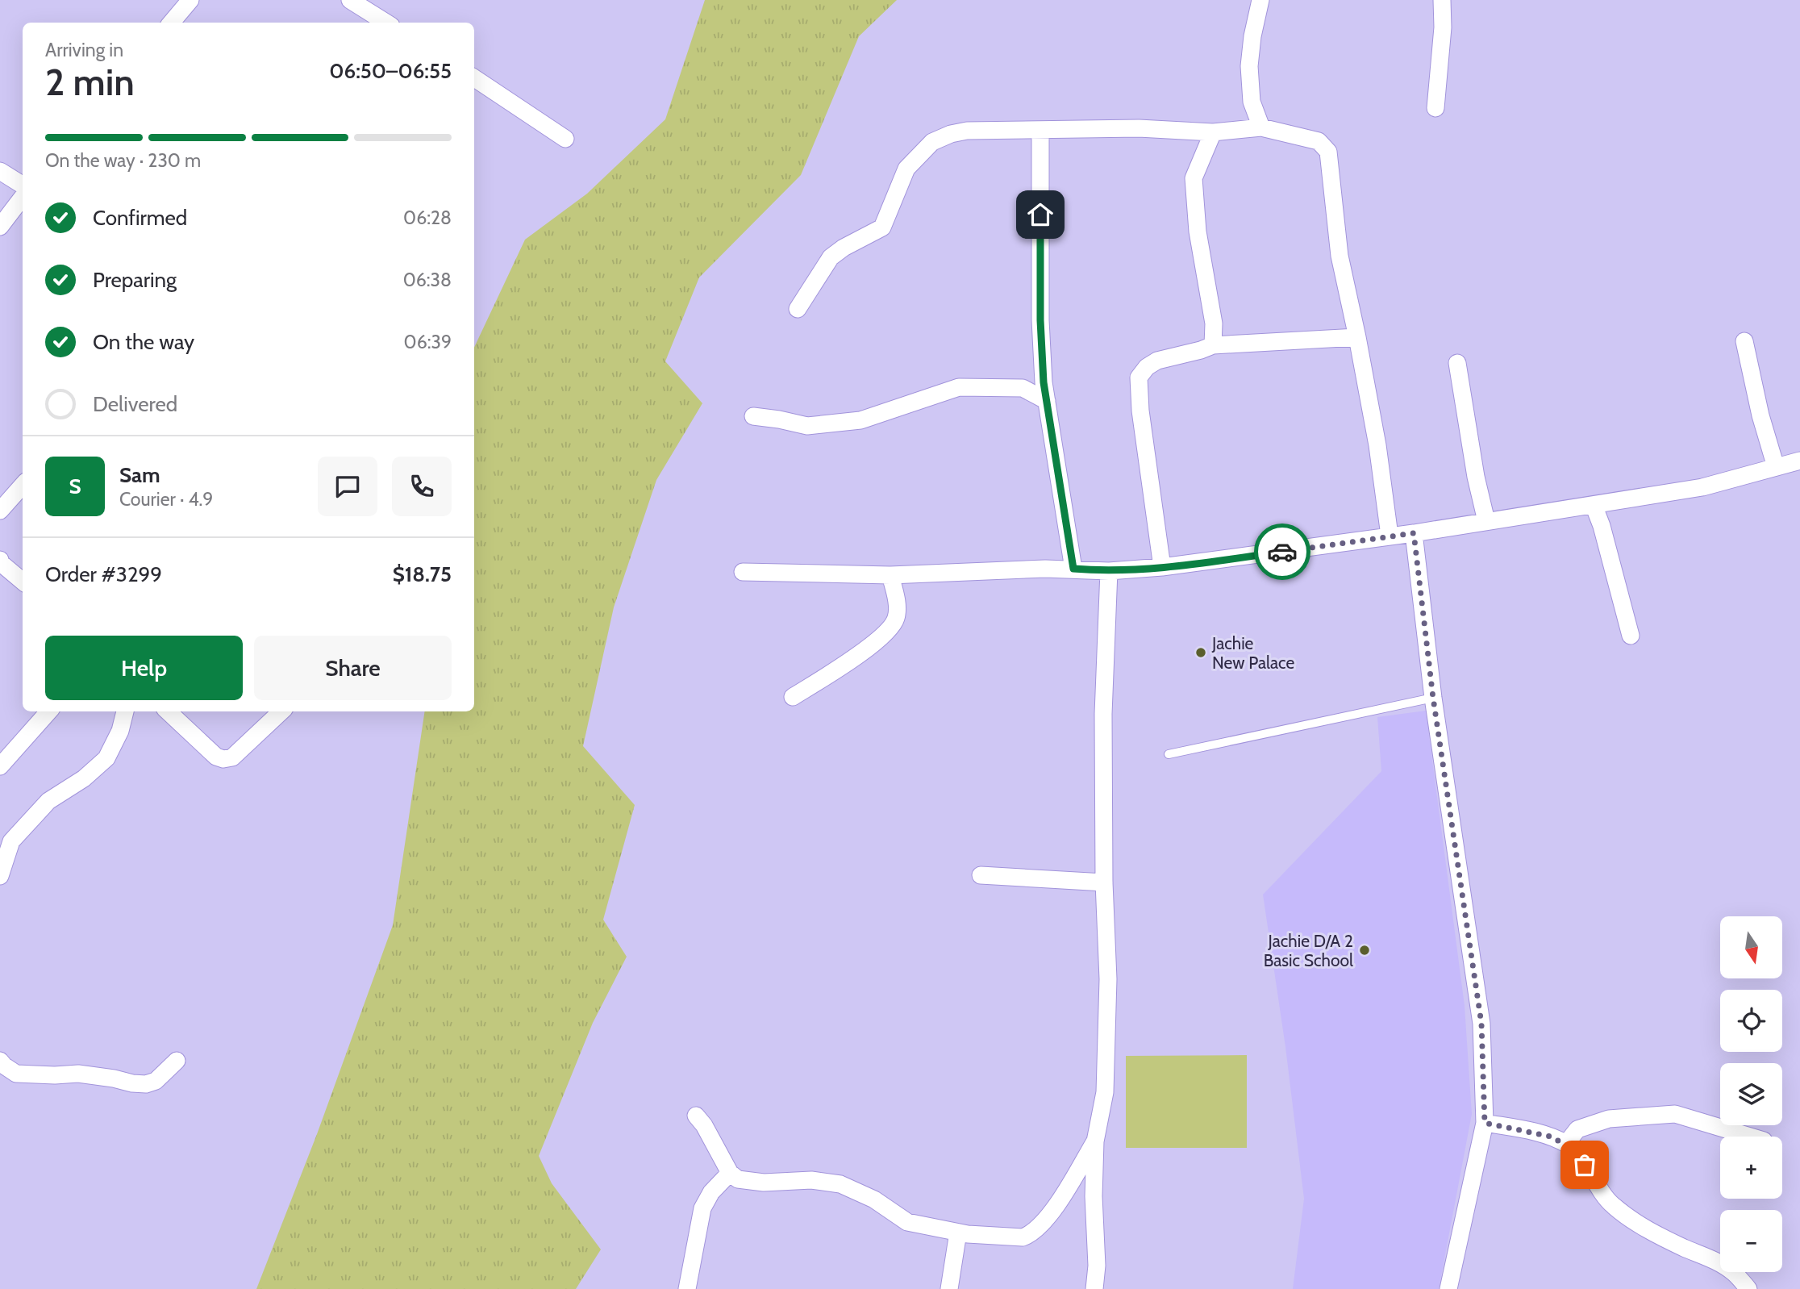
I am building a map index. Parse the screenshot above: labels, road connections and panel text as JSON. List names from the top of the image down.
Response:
{
  "places": ["Jachie New Palace", "Jachie D/A 2 Basic School"],
  "north": "bottom",
  "page": {
    "heading": ["2 min", "Arriving in", "06:50–06:55"],
    "panel": [
      "Sam",
      "Courier · 4.9",
      "Order #3299",
      "$18.75"
    ],
    "bar": "On the way · 230 m",
    "list": [
      ["Confirmed", "06:28"],
      ["Preparing", "06:38"],
      ["On the way", "06:39"],
      "Delivered"
    ],
    "round": "S",
    "buttons": ["Help", "Share"],
    "map_buttons": ["+", "−"]
  }
}
